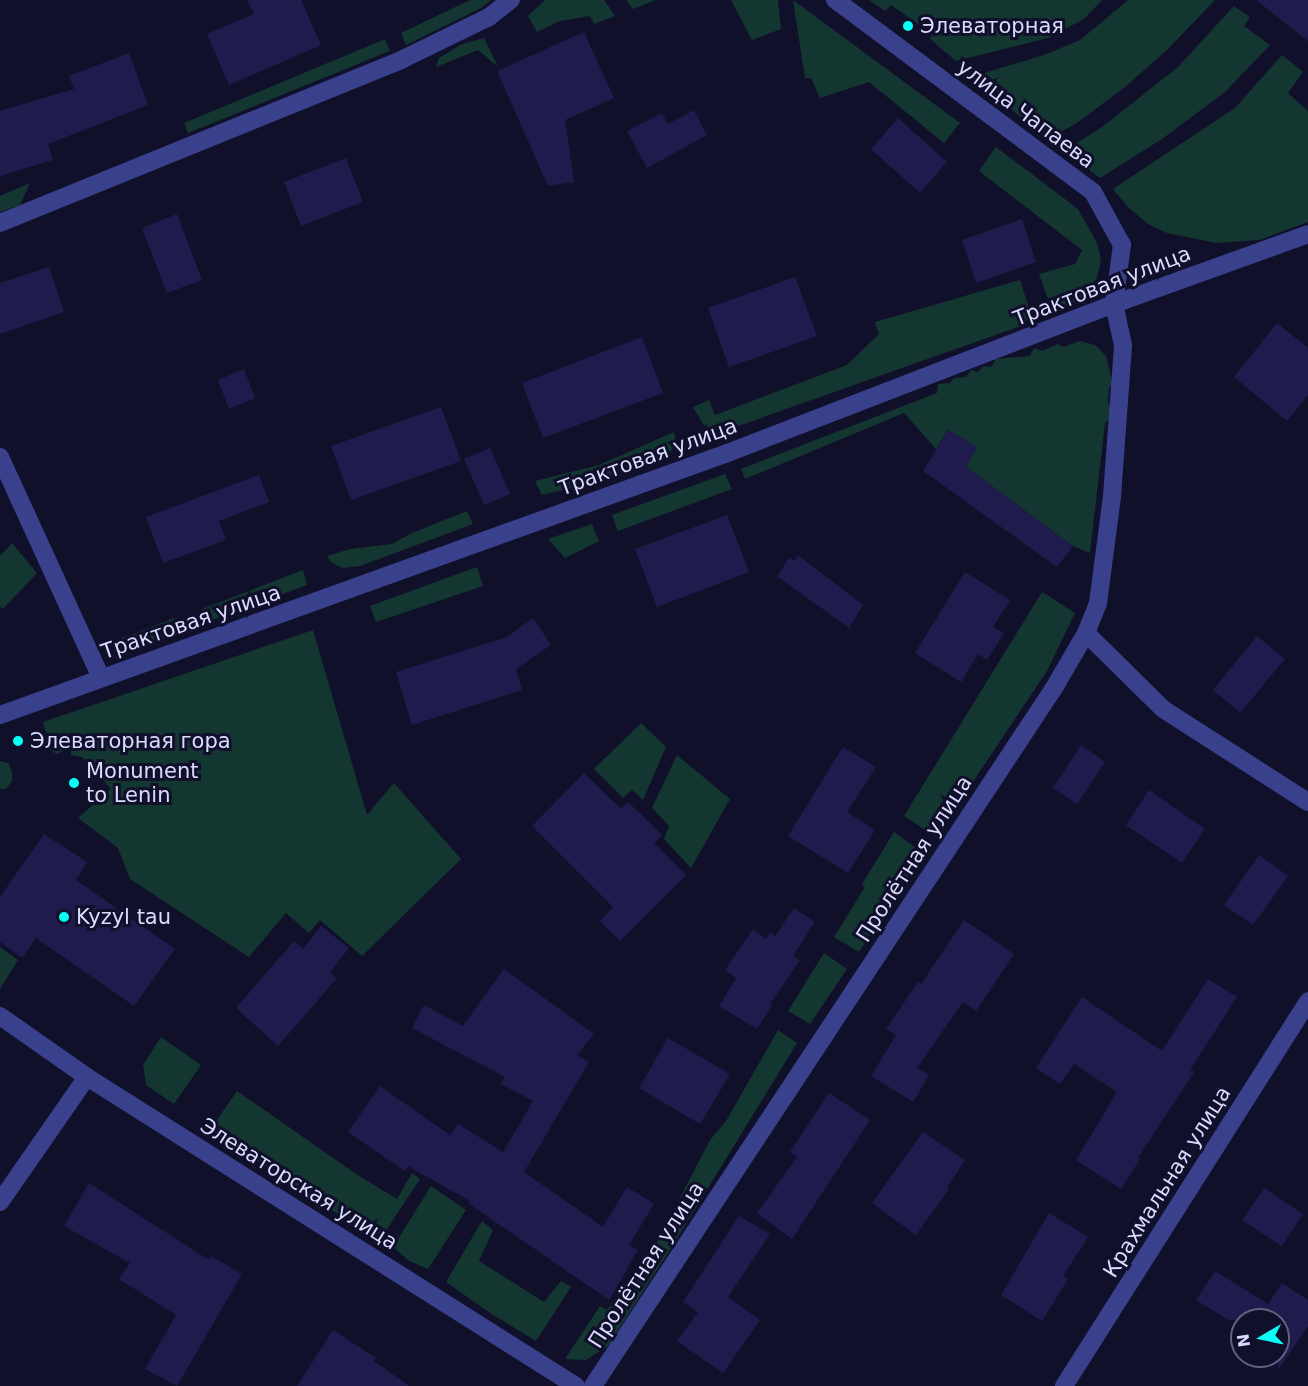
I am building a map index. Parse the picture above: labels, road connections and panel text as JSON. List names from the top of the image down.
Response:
{
  "streets": {
    "street": [
      "улица Чапаева",
      "Трактовая улица",
      "Пролётная улица",
      "Крахмальная улица",
      "Элеваторская улица"
    ]
  },
  "crossings": [
    ["улица Чапаева", "Трактовая улица"],
    ["улица Чапаева", "Пролётная улица"],
    ["Трактовая улица", "Пролётная улица"]
  ],
  "places": [
    "Элеваторная",
    "Элеваторная гора",
    "Monument to Lenin",
    "Kyzyl tau"
  ],
  "north": "left"
}
